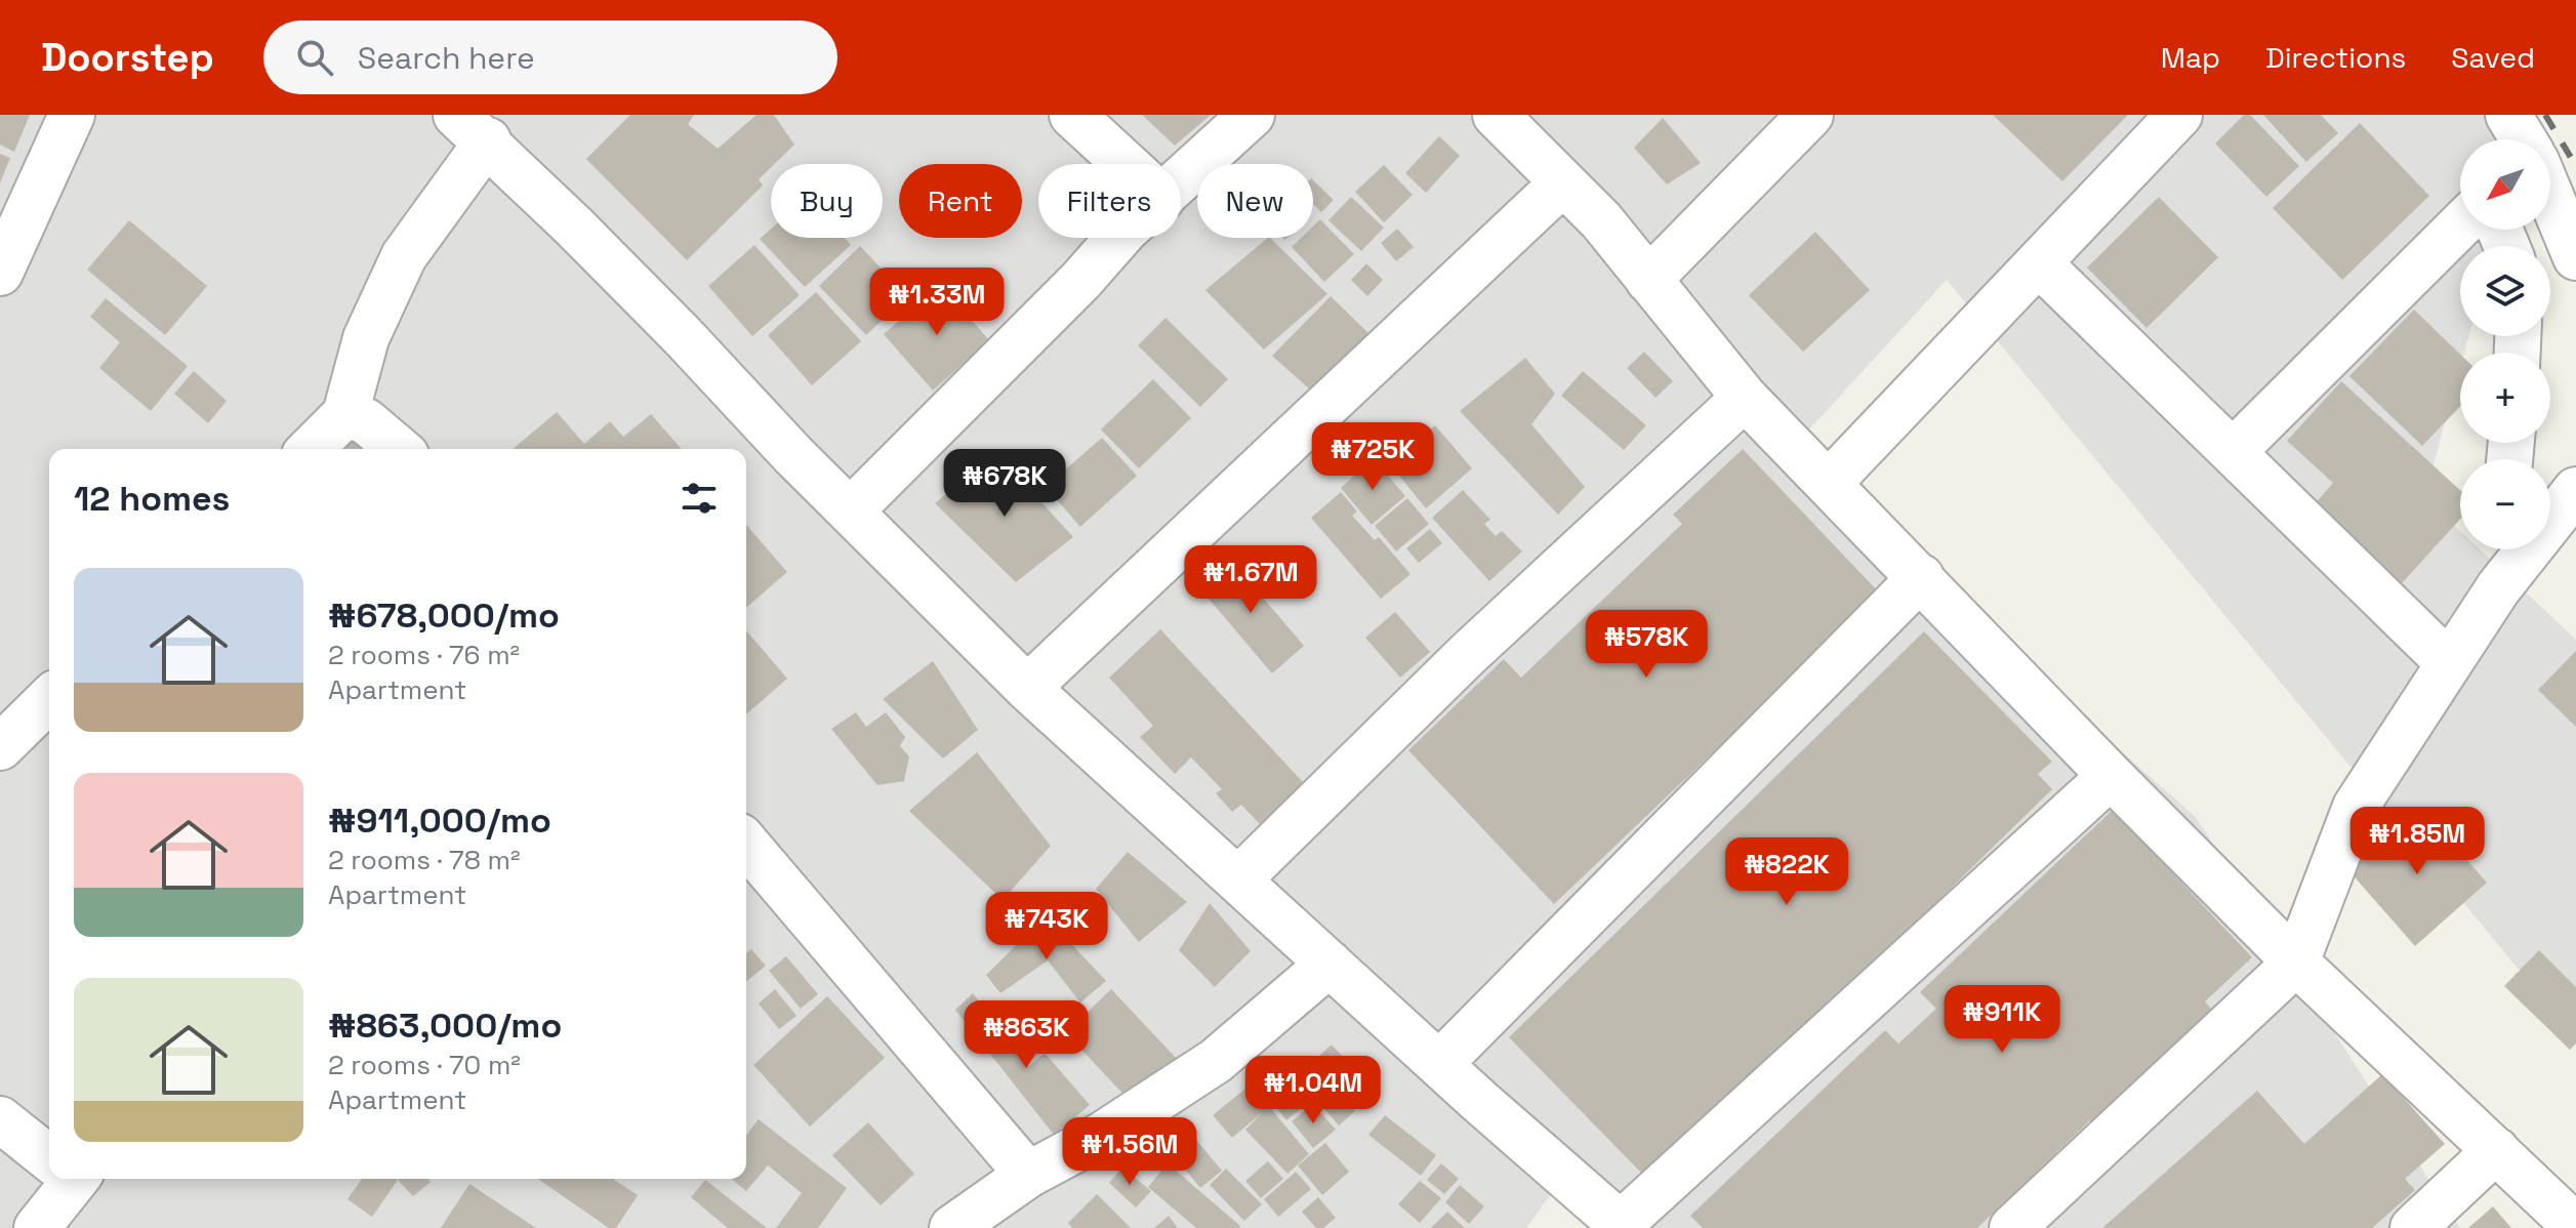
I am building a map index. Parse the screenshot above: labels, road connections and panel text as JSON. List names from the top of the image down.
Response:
{
  "north": "bottom left",
  "page": {
    "header": "Doorstep",
    "search": "Search here",
    "nav": ["Map", "Directions", "Saved"],
    "map_buttons": ["+", "−"],
    "chip": [
      "Buy",
      "Rent",
      "Filters",
      "New"
    ],
    "price": [
      "₦1.33M",
      "₦725K",
      "₦678K",
      "₦1.67M",
      "₦578K",
      "₦1.85M",
      "₦822K",
      "₦743K",
      "₦911K",
      "₦863K",
      "₦1.04M",
      "₦1.56M"
    ],
    "heading": "12 homes",
    "list": [
      {
        "name": "₦678,000/mo",
        "note": "2 rooms · 76 m² · Apartment"
      },
      {
        "name": "₦911,000/mo",
        "note": "2 rooms · 78 m² · Apartment"
      },
      {
        "name": "₦863,000/mo",
        "note": "2 rooms · 70 m² · Apartment"
      }
    ]
  }
}
